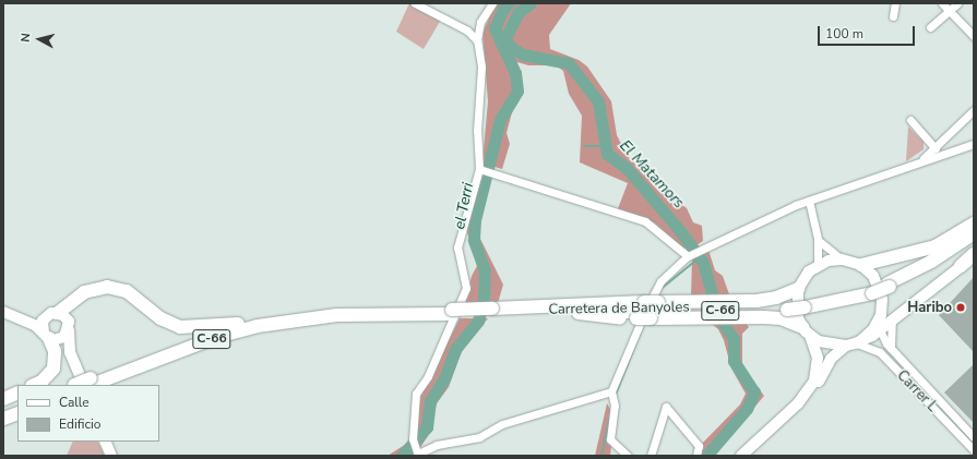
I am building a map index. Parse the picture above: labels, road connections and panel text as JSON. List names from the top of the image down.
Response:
{
  "streets": {
    "highway": ["C-66"],
    "street": ["Carrer L"]
  },
  "water": ["El Matamors", "el Terri"],
  "places": ["Haribo"],
  "legend": ["Calle", "Edificio"],
  "scale_bar": "100 m",
  "north": "left"
}
